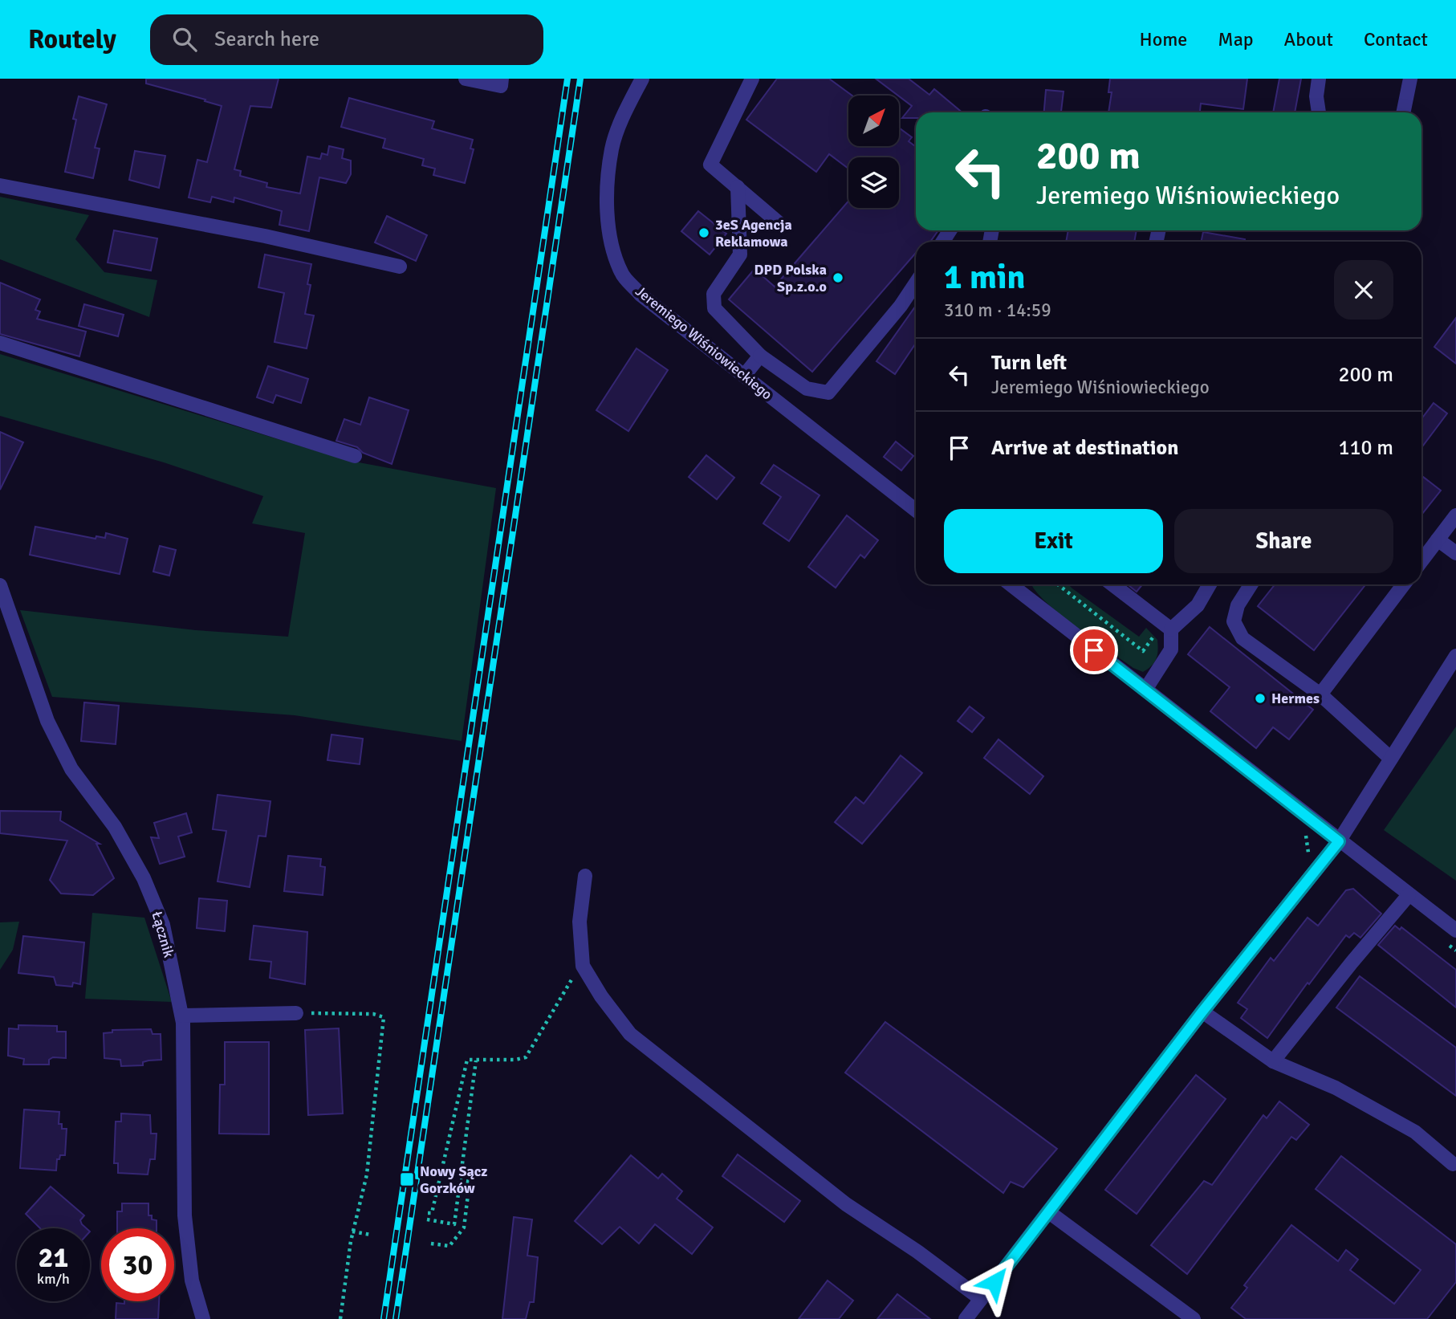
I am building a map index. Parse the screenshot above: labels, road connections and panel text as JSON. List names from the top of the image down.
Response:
{
  "streets": {
    "street": ["Jeremiego Wiśniowieckiego", "Łącznik"]
  },
  "places": {
    "other": ["3eS Agencja Reklamowa", "DPD Polska Sp.z.o.o", "Hermes"],
    "transit": ["Nowy Sącz Gorzków"]
  },
  "north": "top right",
  "page": {
    "header": "Routely",
    "search": "Search here",
    "nav": [
      "Home",
      "Map",
      "About",
      "Contact"
    ],
    "turn": ["200 m", "Jeremiego Wiśniowieckiego"],
    "heading": ["1 min", "310 m · 14:59"],
    "list": [
      {
        "name": "Turn left",
        "note": "Jeremiego Wiśniowieckiego",
        "value": "200 m"
      },
      {
        "name": "Arrive at destination",
        "value": "110 m"
      }
    ],
    "buttons": ["Exit", "Share"],
    "speed": "21 km/h",
    "limit": "30"
  }
}
